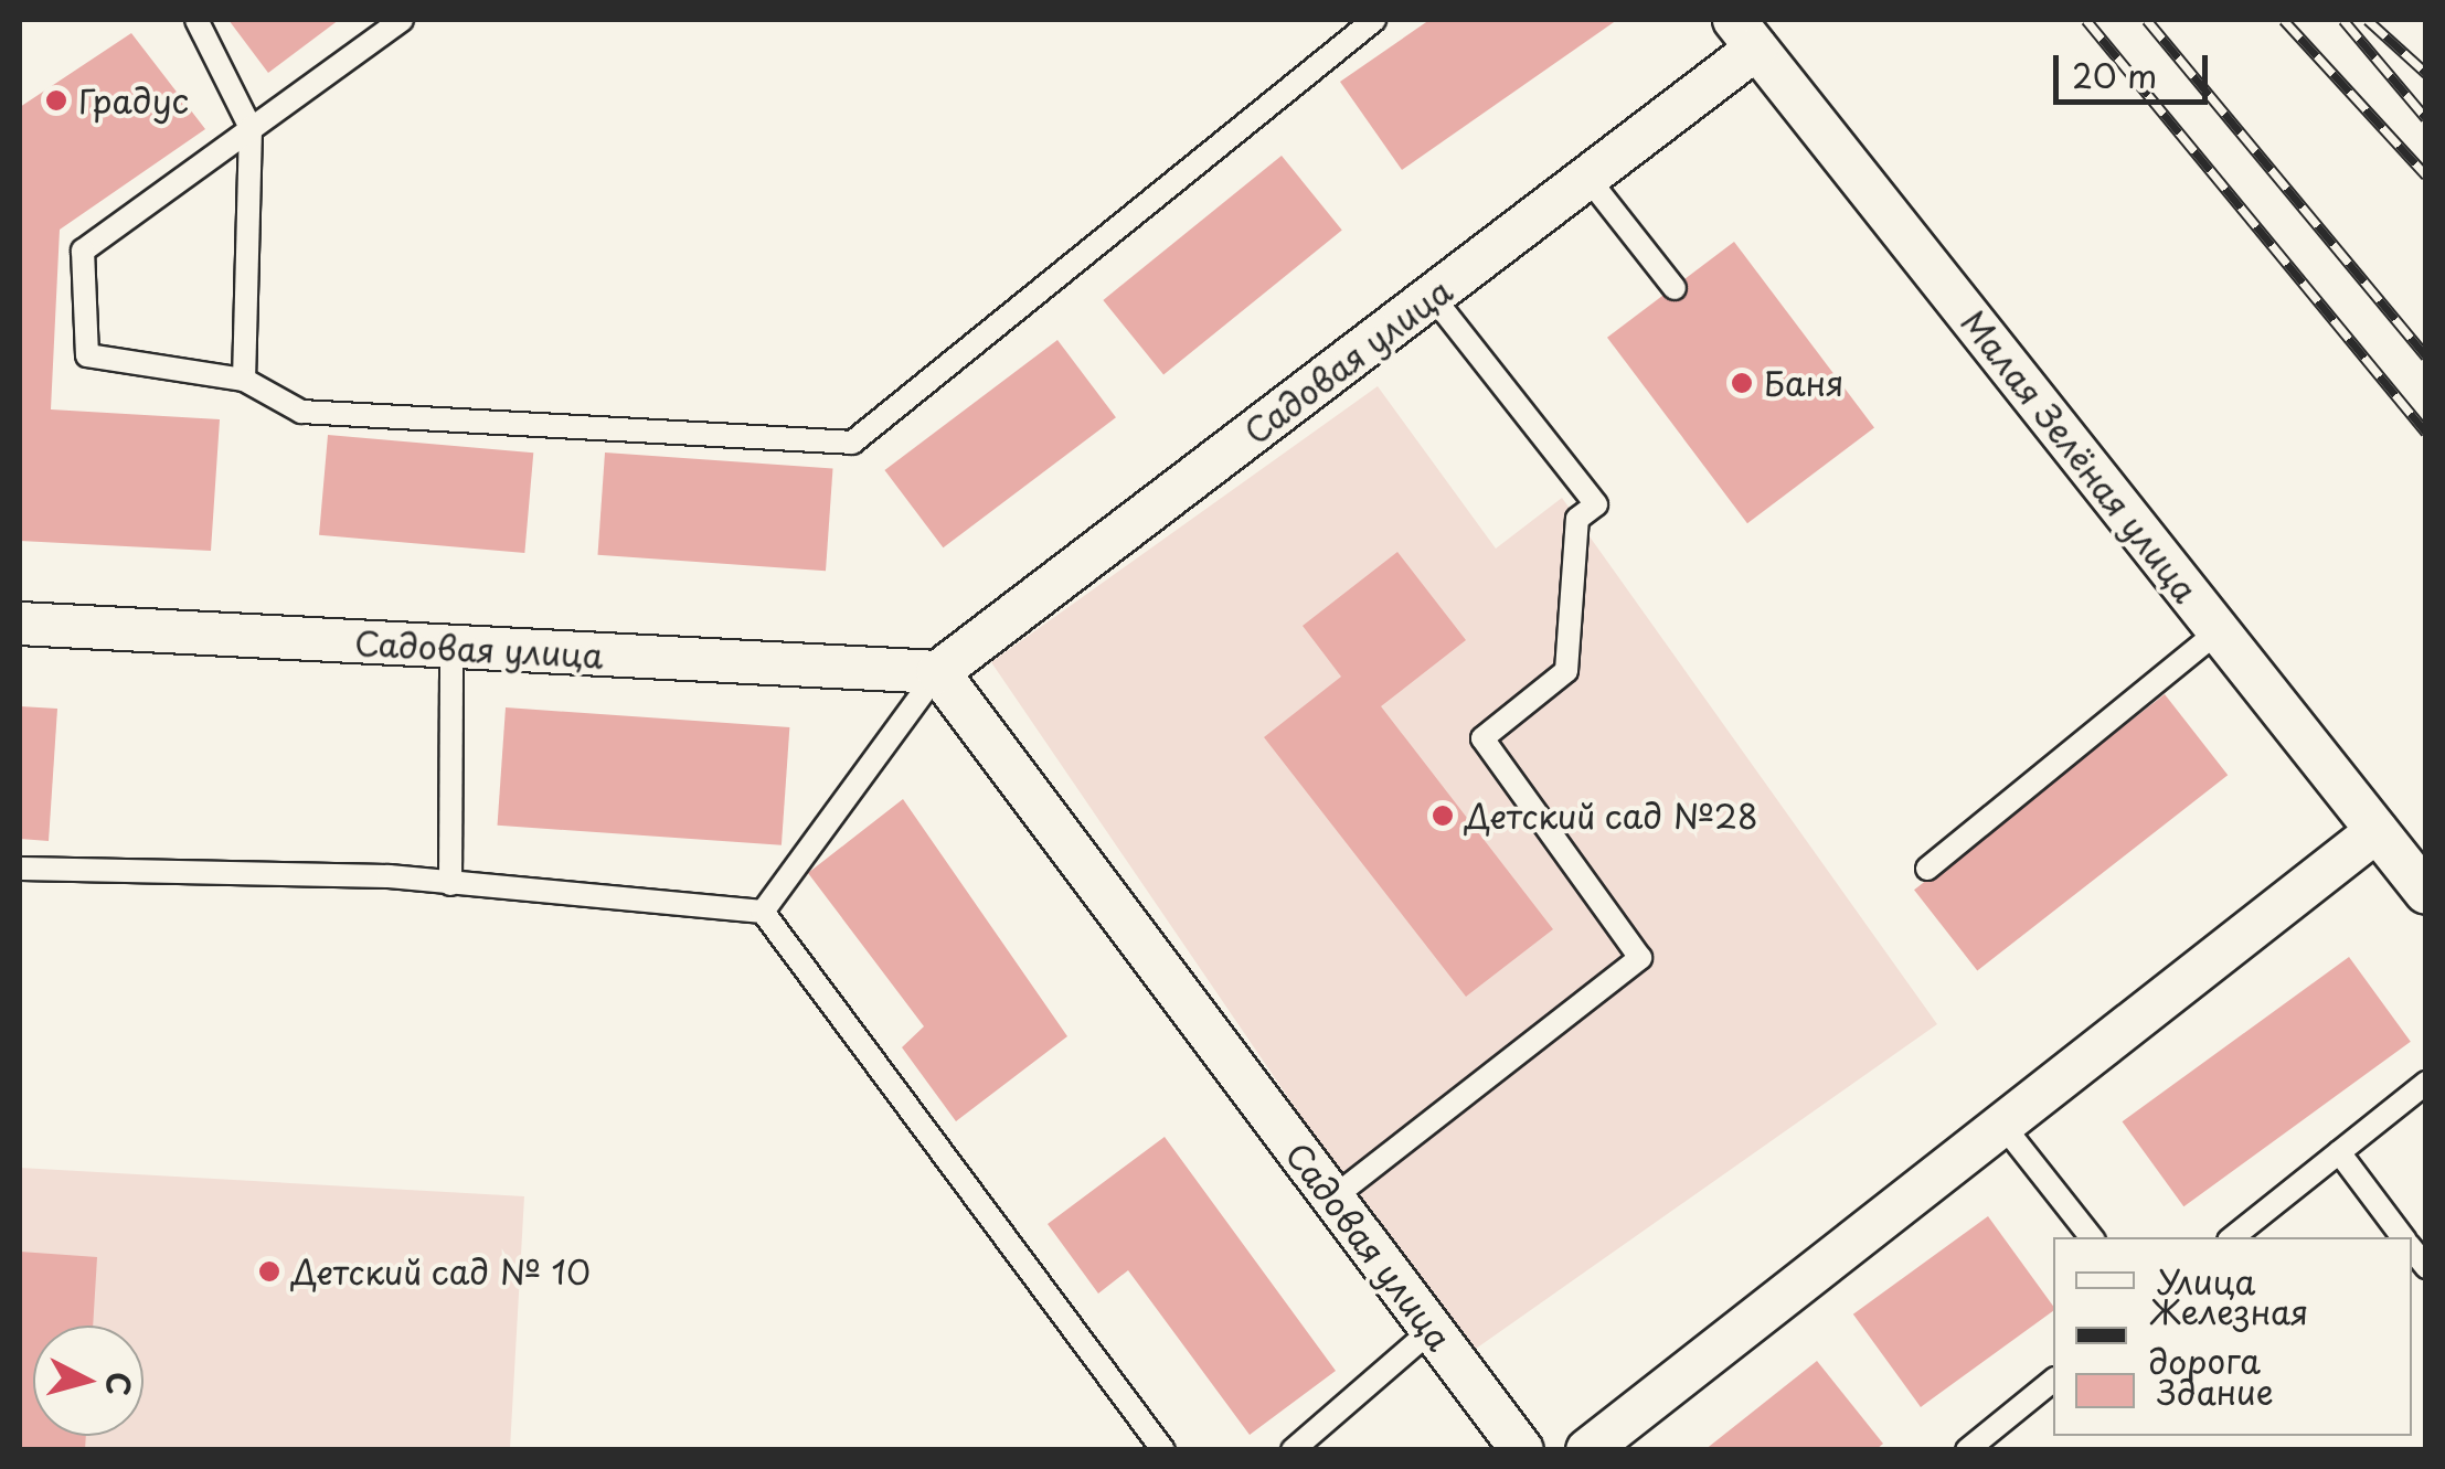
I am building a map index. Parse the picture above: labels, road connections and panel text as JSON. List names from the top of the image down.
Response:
{
  "streets": {
    "street": ["Садовая улица", "Малая Зелёная улица"]
  },
  "crossings": [
    ["Садовая улица", "Малая Зелёная улица"]
  ],
  "places": [
    "Градус",
    "Баня",
    "Детский сад №28",
    "Детский сад № 10"
  ],
  "legend": ["Улица", "Железная дорога", "Здание"],
  "scale_bar": "20 m",
  "north": "right"
}
